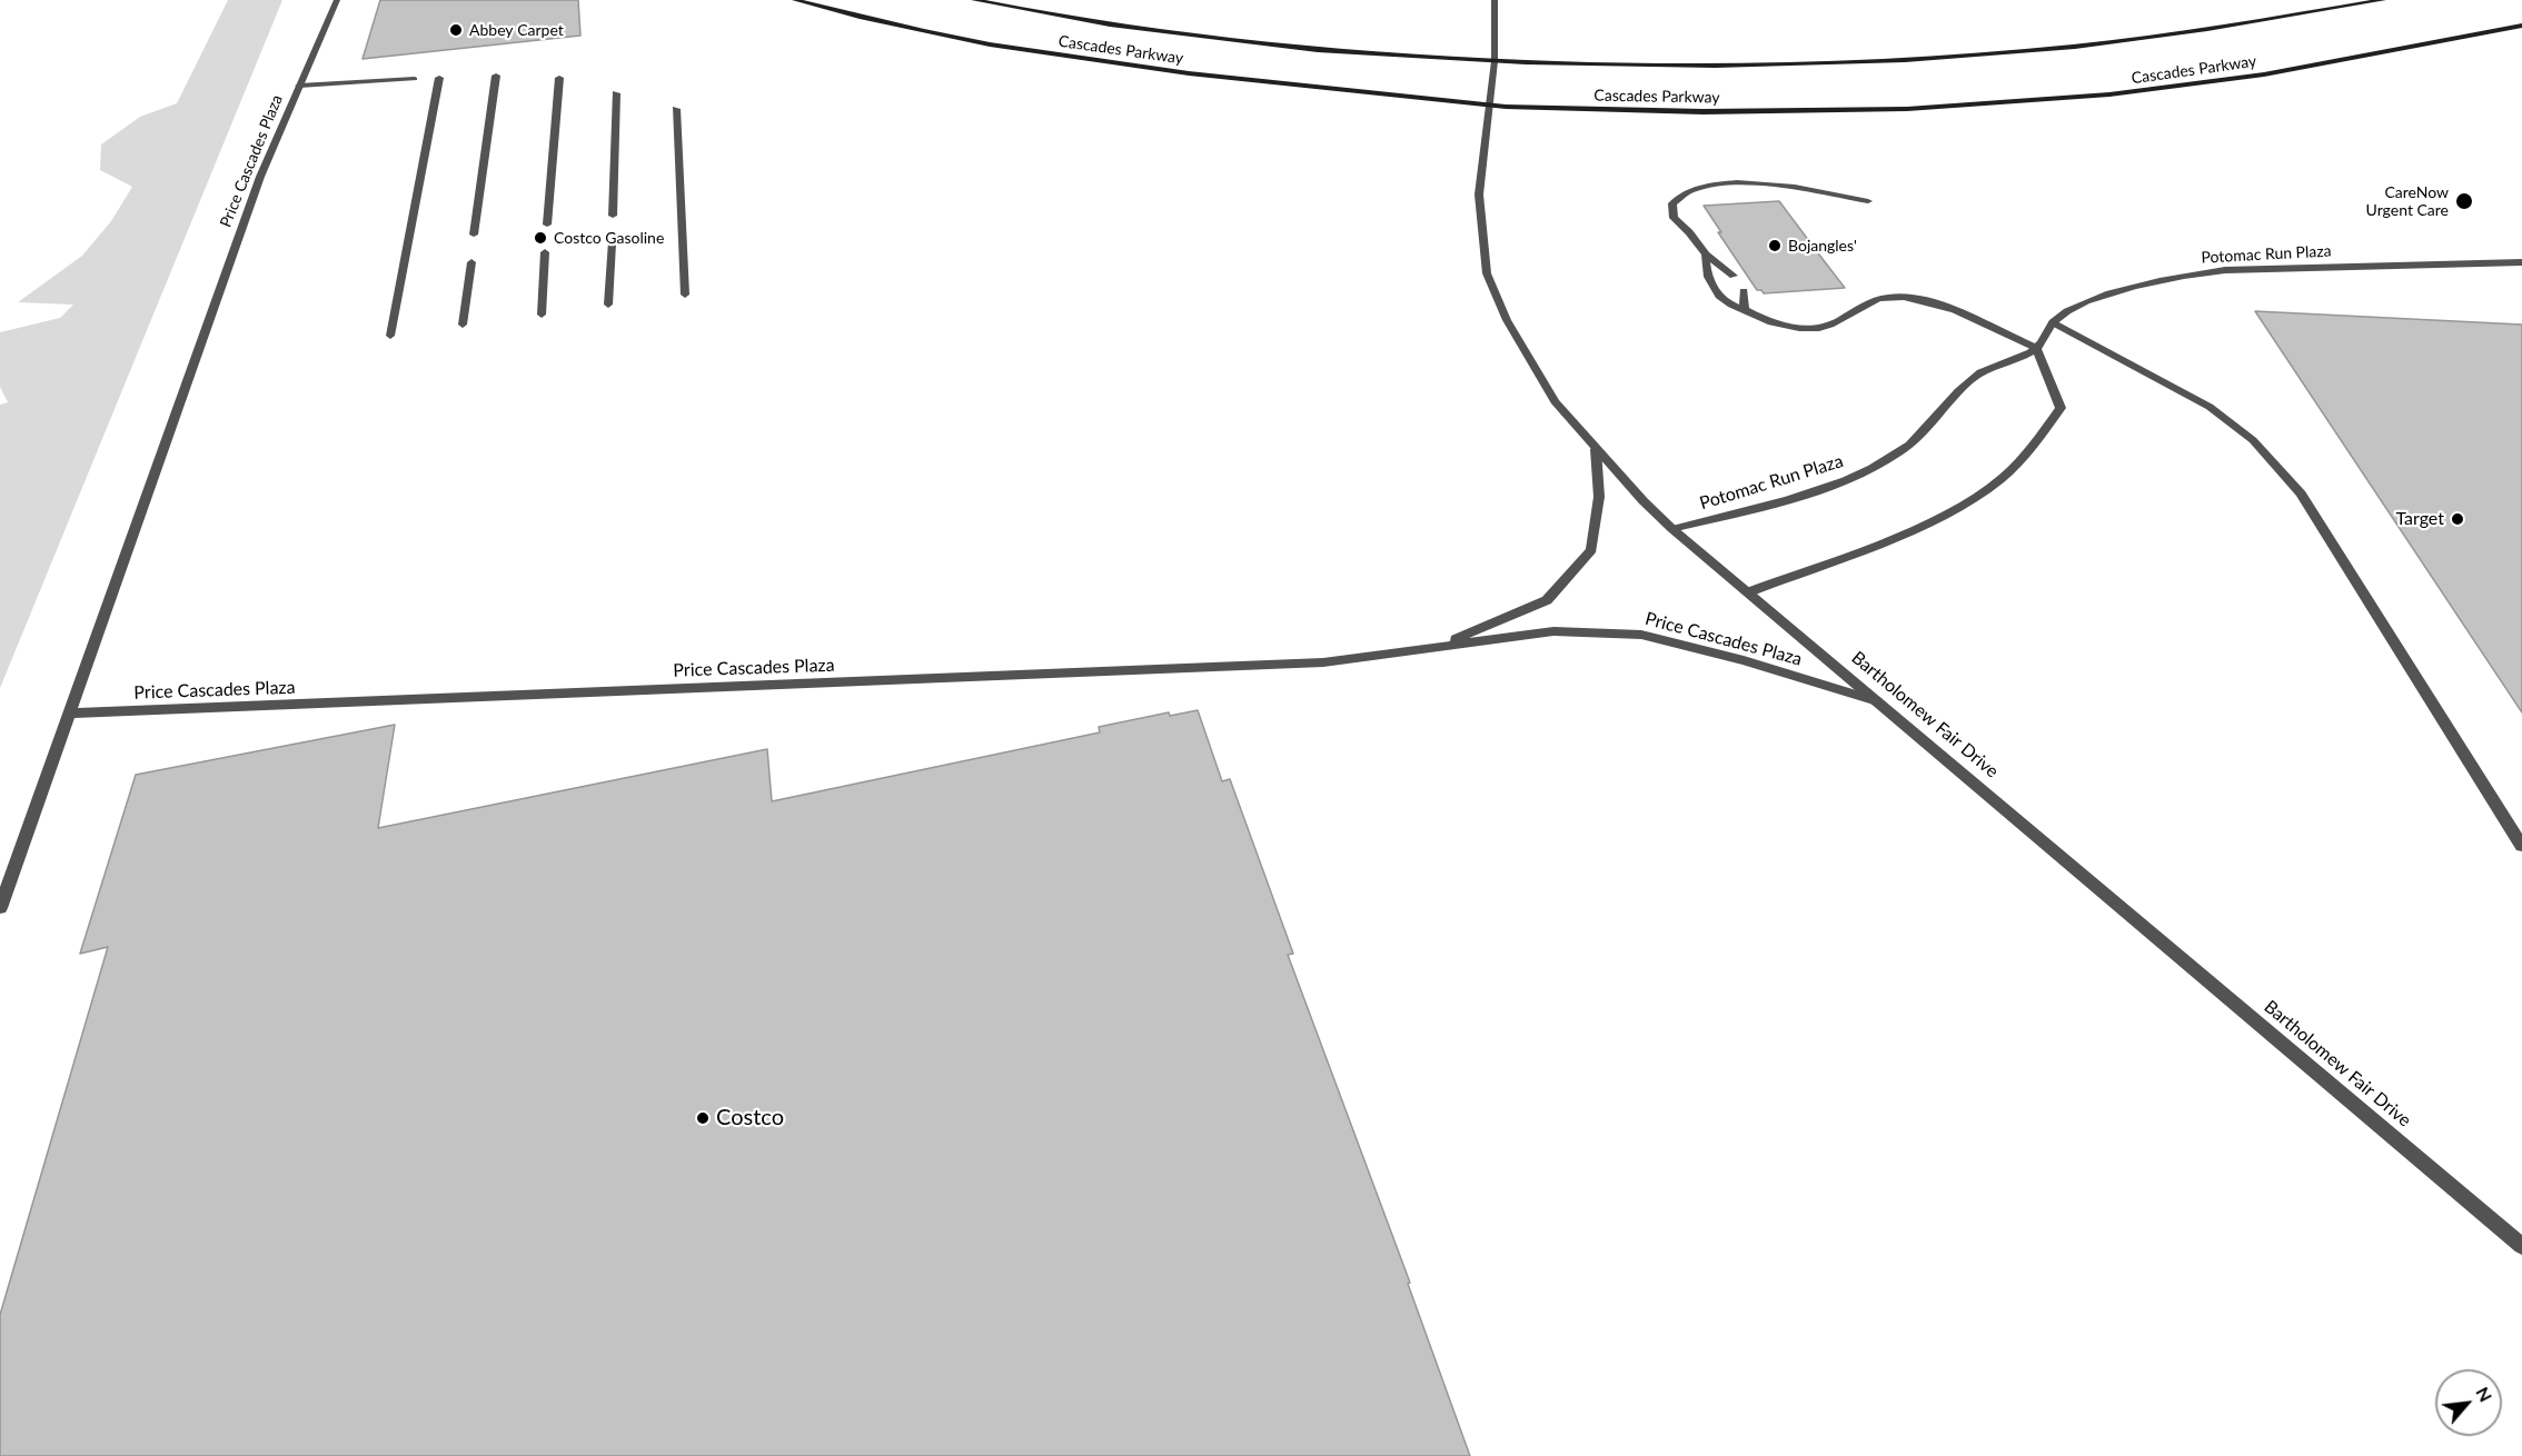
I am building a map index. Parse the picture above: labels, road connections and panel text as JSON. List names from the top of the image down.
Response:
{
  "streets": {
    "main road": ["Cascades Parkway"],
    "street": ["Price Cascades Plaza", "Potomac Run Plaza", "Bartholomew Fair Drive"]
  },
  "crossings": [
    ["Cascades Parkway", "Bartholomew Fair Drive"],
    ["Price Cascades Plaza", "Bartholomew Fair Drive"],
    ["Potomac Run Plaza", "Bartholomew Fair Drive"]
  ],
  "places": [
    "Abbey Carpet",
    "CareNow Urgent Care",
    "Costco Gasoline",
    "Bojangles'",
    "Target",
    "Costco"
  ],
  "north": "top right"
}
